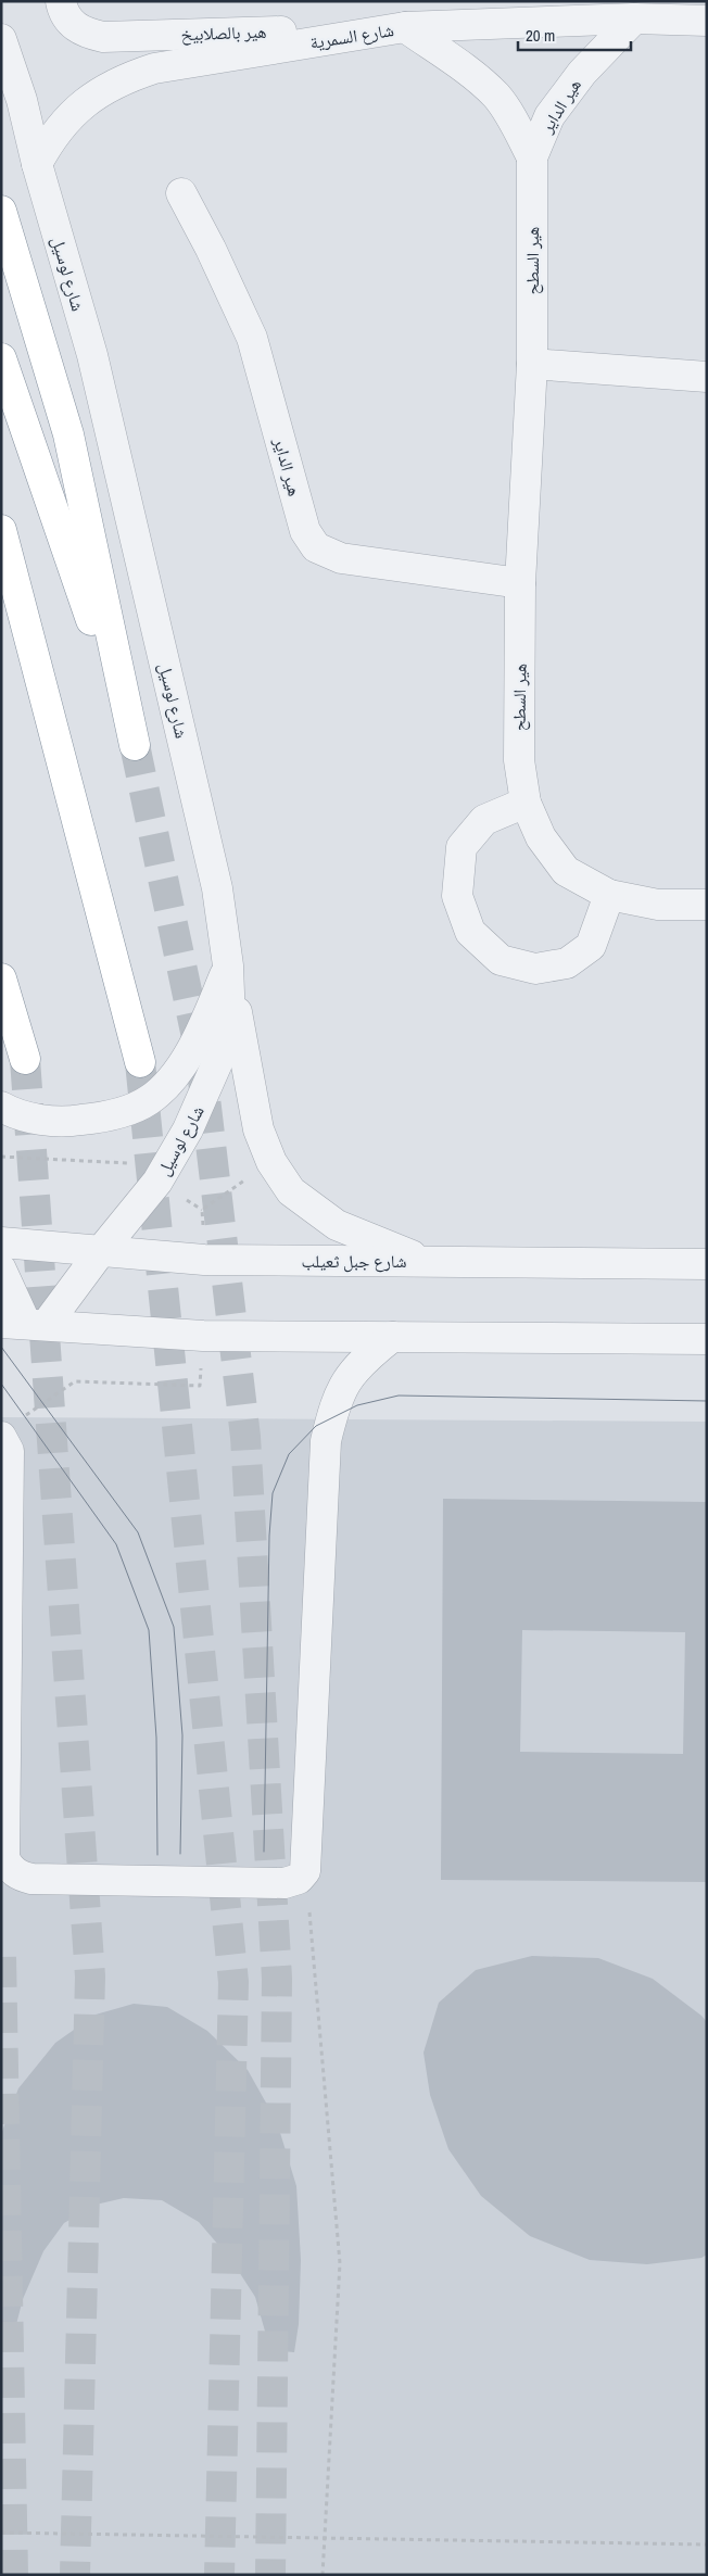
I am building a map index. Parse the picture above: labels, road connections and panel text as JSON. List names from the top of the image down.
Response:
{
  "streets": {
    "street": [
      "هير بالصلابيخ",
      "شارع السمرية",
      "هير الداير",
      "هير السطح",
      "شارع لوسيل",
      "شارع جبل ثعيلب"
    ]
  },
  "crossings": [
    ["هير بالصلابيخ", "شارع السمرية"],
    ["هير بالصلابيخ", "هير الداير"],
    ["شارع السمرية", "هير الداير"],
    ["شارع السمرية", "شارع لوسيل"],
    ["هير الداير", "هير السطح"],
    ["شارع لوسيل", "شارع جبل ثعيلب"]
  ],
  "scale_bar": "20 m"
}
